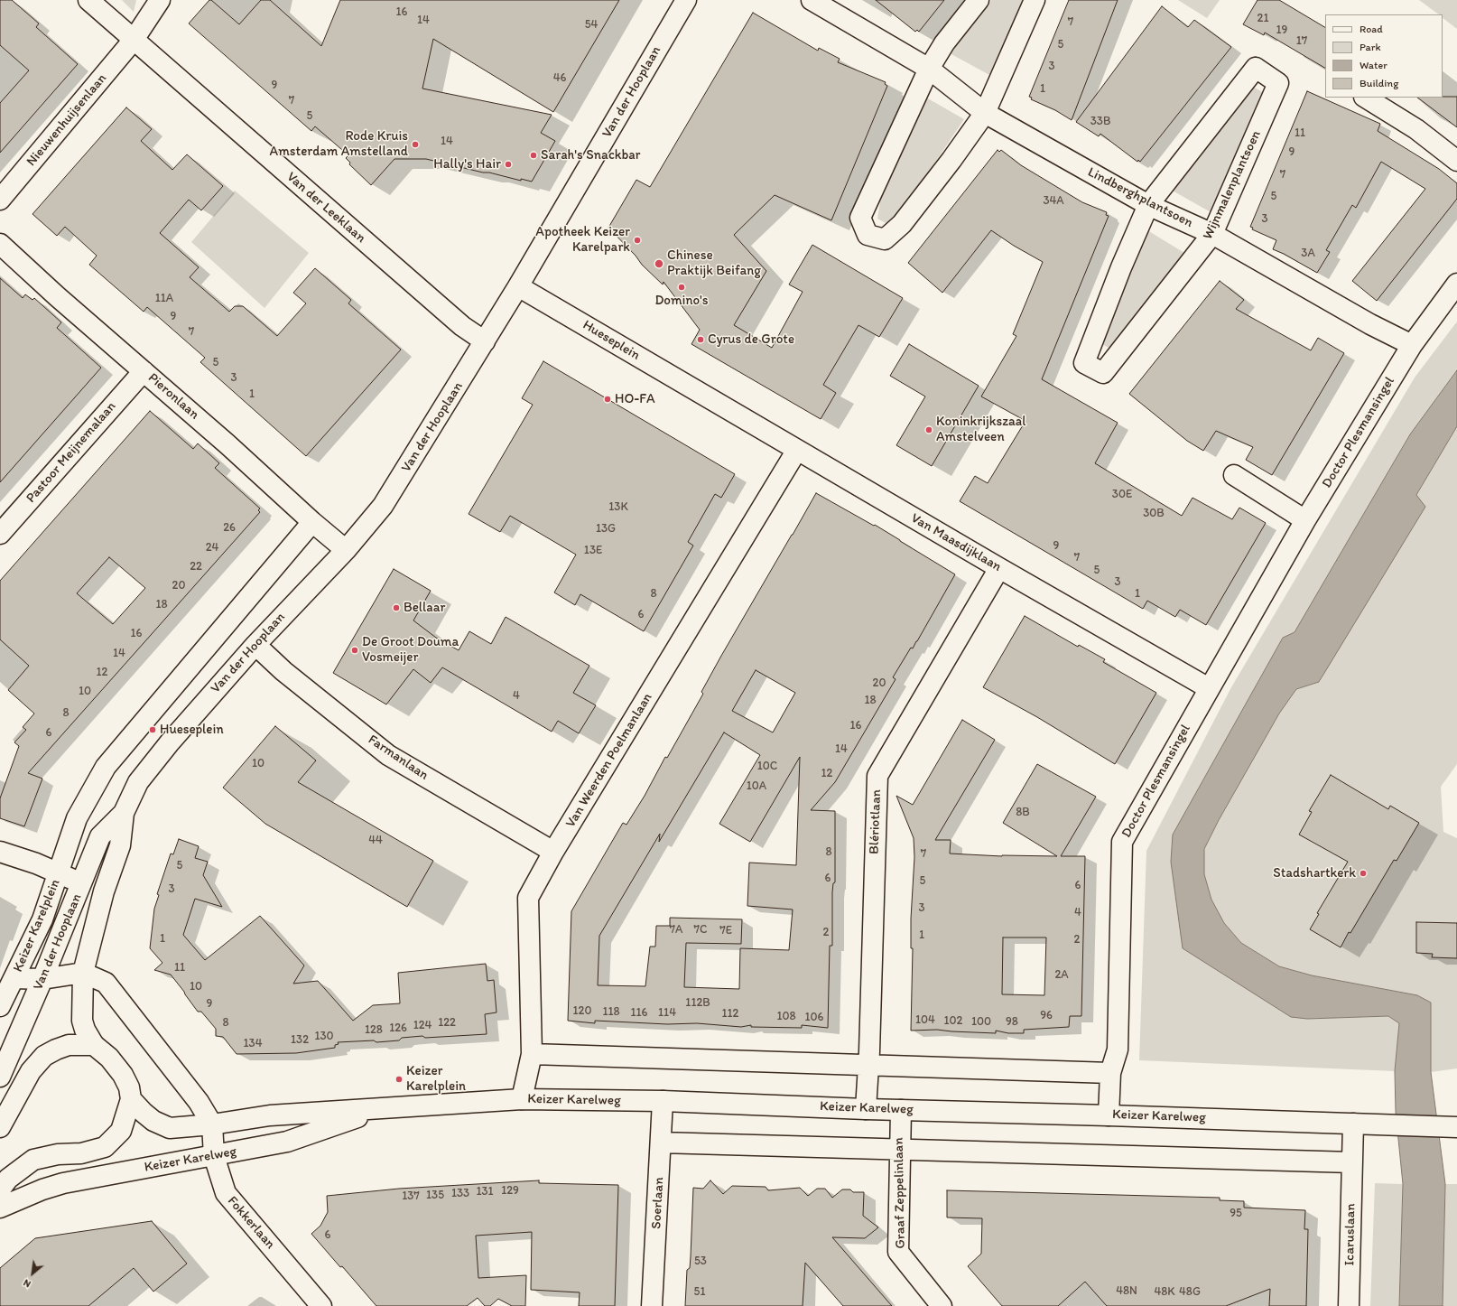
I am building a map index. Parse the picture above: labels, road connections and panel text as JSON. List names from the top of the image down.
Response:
{
  "streets": {
    "street": [
      "Van der Hooplaan",
      "Nieuwenhuijsenlaan",
      "Wijnmalenplantsoen",
      "Lindberghplantsoen",
      "Van der Leeklaan",
      "Hueseplein",
      "Pieronlaan",
      "Doctor Plesmansingel",
      "Pastoor Meijnemalaan",
      "Van Maasdijklaan",
      "Farmanlaan",
      "Van Weerden Poelmanlaan",
      "Blériotlaan",
      "Keizer Karelplein",
      "Keizer Karelweg",
      "Graaf Zeppelinlaan",
      "Soerlaan",
      "Fokkerlaan",
      "Icaruslaan"
    ]
  },
  "crossings": [
    ["Van der Hooplaan", "Van der Leeklaan"],
    ["Van der Hooplaan", "Hueseplein"],
    ["Van der Hooplaan", "Pieronlaan"],
    ["Van der Hooplaan", "Farmanlaan"],
    ["Van der Hooplaan", "Keizer Karelplein"],
    ["Nieuwenhuijsenlaan", "Van der Leeklaan"],
    ["Wijnmalenplantsoen", "Lindberghplantsoen"],
    ["Lindberghplantsoen", "Doctor Plesmansingel"],
    ["Hueseplein", "Van Maasdijklaan"],
    ["Pieronlaan", "Pastoor Meijnemalaan"],
    ["Doctor Plesmansingel", "Van Maasdijklaan"],
    ["Doctor Plesmansingel", "Keizer Karelweg"],
    ["Van Maasdijklaan", "Van Weerden Poelmanlaan"],
    ["Van Maasdijklaan", "Blériotlaan"],
    ["Farmanlaan", "Van Weerden Poelmanlaan"],
    ["Van Weerden Poelmanlaan", "Keizer Karelweg"],
    ["Blériotlaan", "Keizer Karelweg"],
    ["Keizer Karelweg", "Graaf Zeppelinlaan"],
    ["Keizer Karelweg", "Soerlaan"],
    ["Keizer Karelweg", "Fokkerlaan"]
  ],
  "places": [
    "Rode Kruis Amsterdam Amstelland",
    "Sarah's Snackbar",
    "Hally's Hair",
    "Apotheek Keizer Karelpark",
    "Chinese Praktijk Beifang",
    "Domino's",
    "Cyrus de Grote",
    "HO-FA",
    "Koninkrijkszaal Amstelveen",
    "Bellaar",
    "De Groot Douma Vosmeijer",
    "Hueseplein",
    "Stadshartkerk",
    "Keizer Karelplein"
  ],
  "house_numbers": [
    "16",
    "21",
    "14",
    "7",
    "54",
    "19",
    "17",
    "5",
    "3",
    "46",
    "9",
    "1",
    "7",
    "5",
    "33B",
    "11",
    "14",
    "9",
    "7",
    "5",
    "34A",
    "3",
    "3A",
    "11A",
    "9",
    "7",
    "5",
    "3",
    "1",
    "30E",
    "13K",
    "30B",
    "26",
    "13G",
    "9",
    "24",
    "13E",
    "7",
    "22",
    "5",
    "3",
    "20",
    "8",
    "1",
    "18",
    "6",
    "16",
    "14",
    "12",
    "20",
    "10",
    "4",
    "18",
    "8",
    "16",
    "6",
    "14",
    "10",
    "10C",
    "12",
    "10A",
    "8B",
    "44",
    "8",
    "7",
    "5",
    "6",
    "5",
    "6",
    "3",
    "3",
    "4",
    "7A",
    "7C",
    "7E",
    "2",
    "1",
    "1",
    "2",
    "11",
    "2A",
    "10",
    "112B",
    "9",
    "120",
    "118",
    "116",
    "114",
    "112",
    "96",
    "108",
    "106",
    "104",
    "102",
    "100",
    "98",
    "8",
    "122",
    "124",
    "126",
    "128",
    "130",
    "132",
    "134",
    "129",
    "131",
    "133",
    "135",
    "137",
    "95",
    "6",
    "53",
    "48N",
    "51",
    "48K",
    "48G"
  ],
  "legend": [
    "Road",
    "Park",
    "Water",
    "Building"
  ],
  "north": "bottom left"
}
